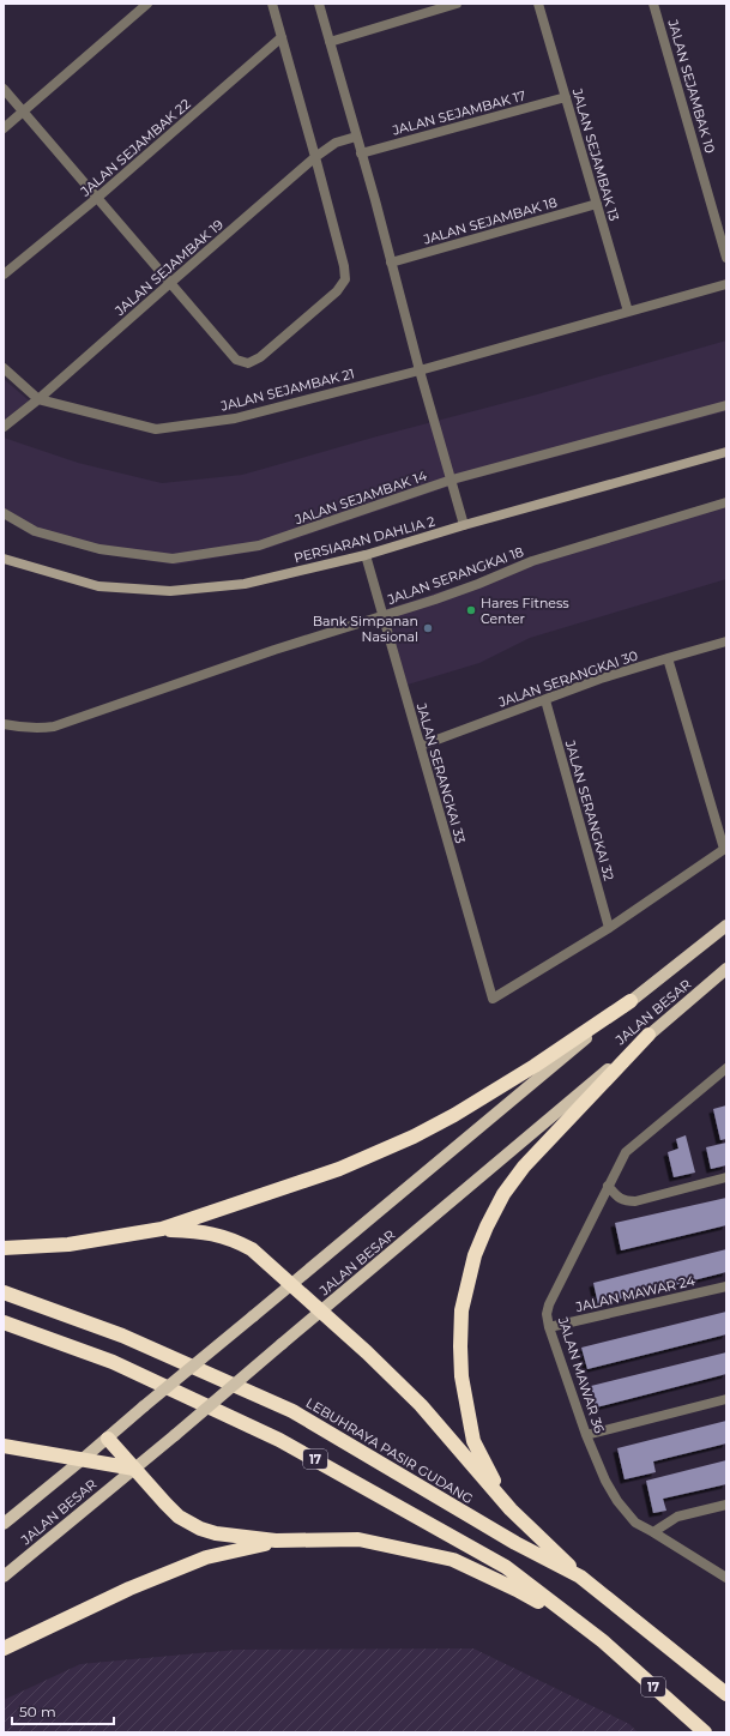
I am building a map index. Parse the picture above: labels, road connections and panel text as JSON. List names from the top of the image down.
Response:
{
  "streets": {
    "highway": ["LEBUHRAYA PASIR GUDANG", "17"],
    "main road": ["JALAN BESAR"],
    "street": [
      "JALAN SEJAMBAK 10",
      "JALAN SEJAMBAK 17",
      "JALAN SEJAMBAK 22",
      "JALAN SEJAMBAK 13",
      "JALAN SEJAMBAK 18",
      "JALAN SEJAMBAK 19",
      "JALAN SEJAMBAK 21",
      "JALAN SEJAMBAK 14",
      "PERSIARAN DAHLIA 2",
      "JALAN SERANGKAI 18",
      "JALAN SERANGKAI 30",
      "JALAN SERANGKAI 33",
      "JALAN SERANGKAI 32",
      "JALAN MAWAR 24",
      "JALAN MAWAR 36"
    ]
  },
  "crossings": [
    ["JALAN SEJAMBAK 17", "JALAN SEJAMBAK 13"],
    ["JALAN SEJAMBAK 13", "JALAN SEJAMBAK 18"],
    ["JALAN SEJAMBAK 19", "JALAN SEJAMBAK 21"],
    ["PERSIARAN DAHLIA 2", "JALAN SERANGKAI 33"],
    ["JALAN SERANGKAI 18", "JALAN SERANGKAI 33"],
    ["JALAN SERANGKAI 30", "JALAN SERANGKAI 33"],
    ["JALAN SERANGKAI 30", "JALAN SERANGKAI 32"],
    ["JALAN SERANGKAI 33", "JALAN SERANGKAI 32"],
    ["JALAN MAWAR 24", "JALAN MAWAR 36"]
  ],
  "places": ["Hares Fitness Center", "Bank Simpanan Nasional"],
  "scale_bar": "50 m"
}
